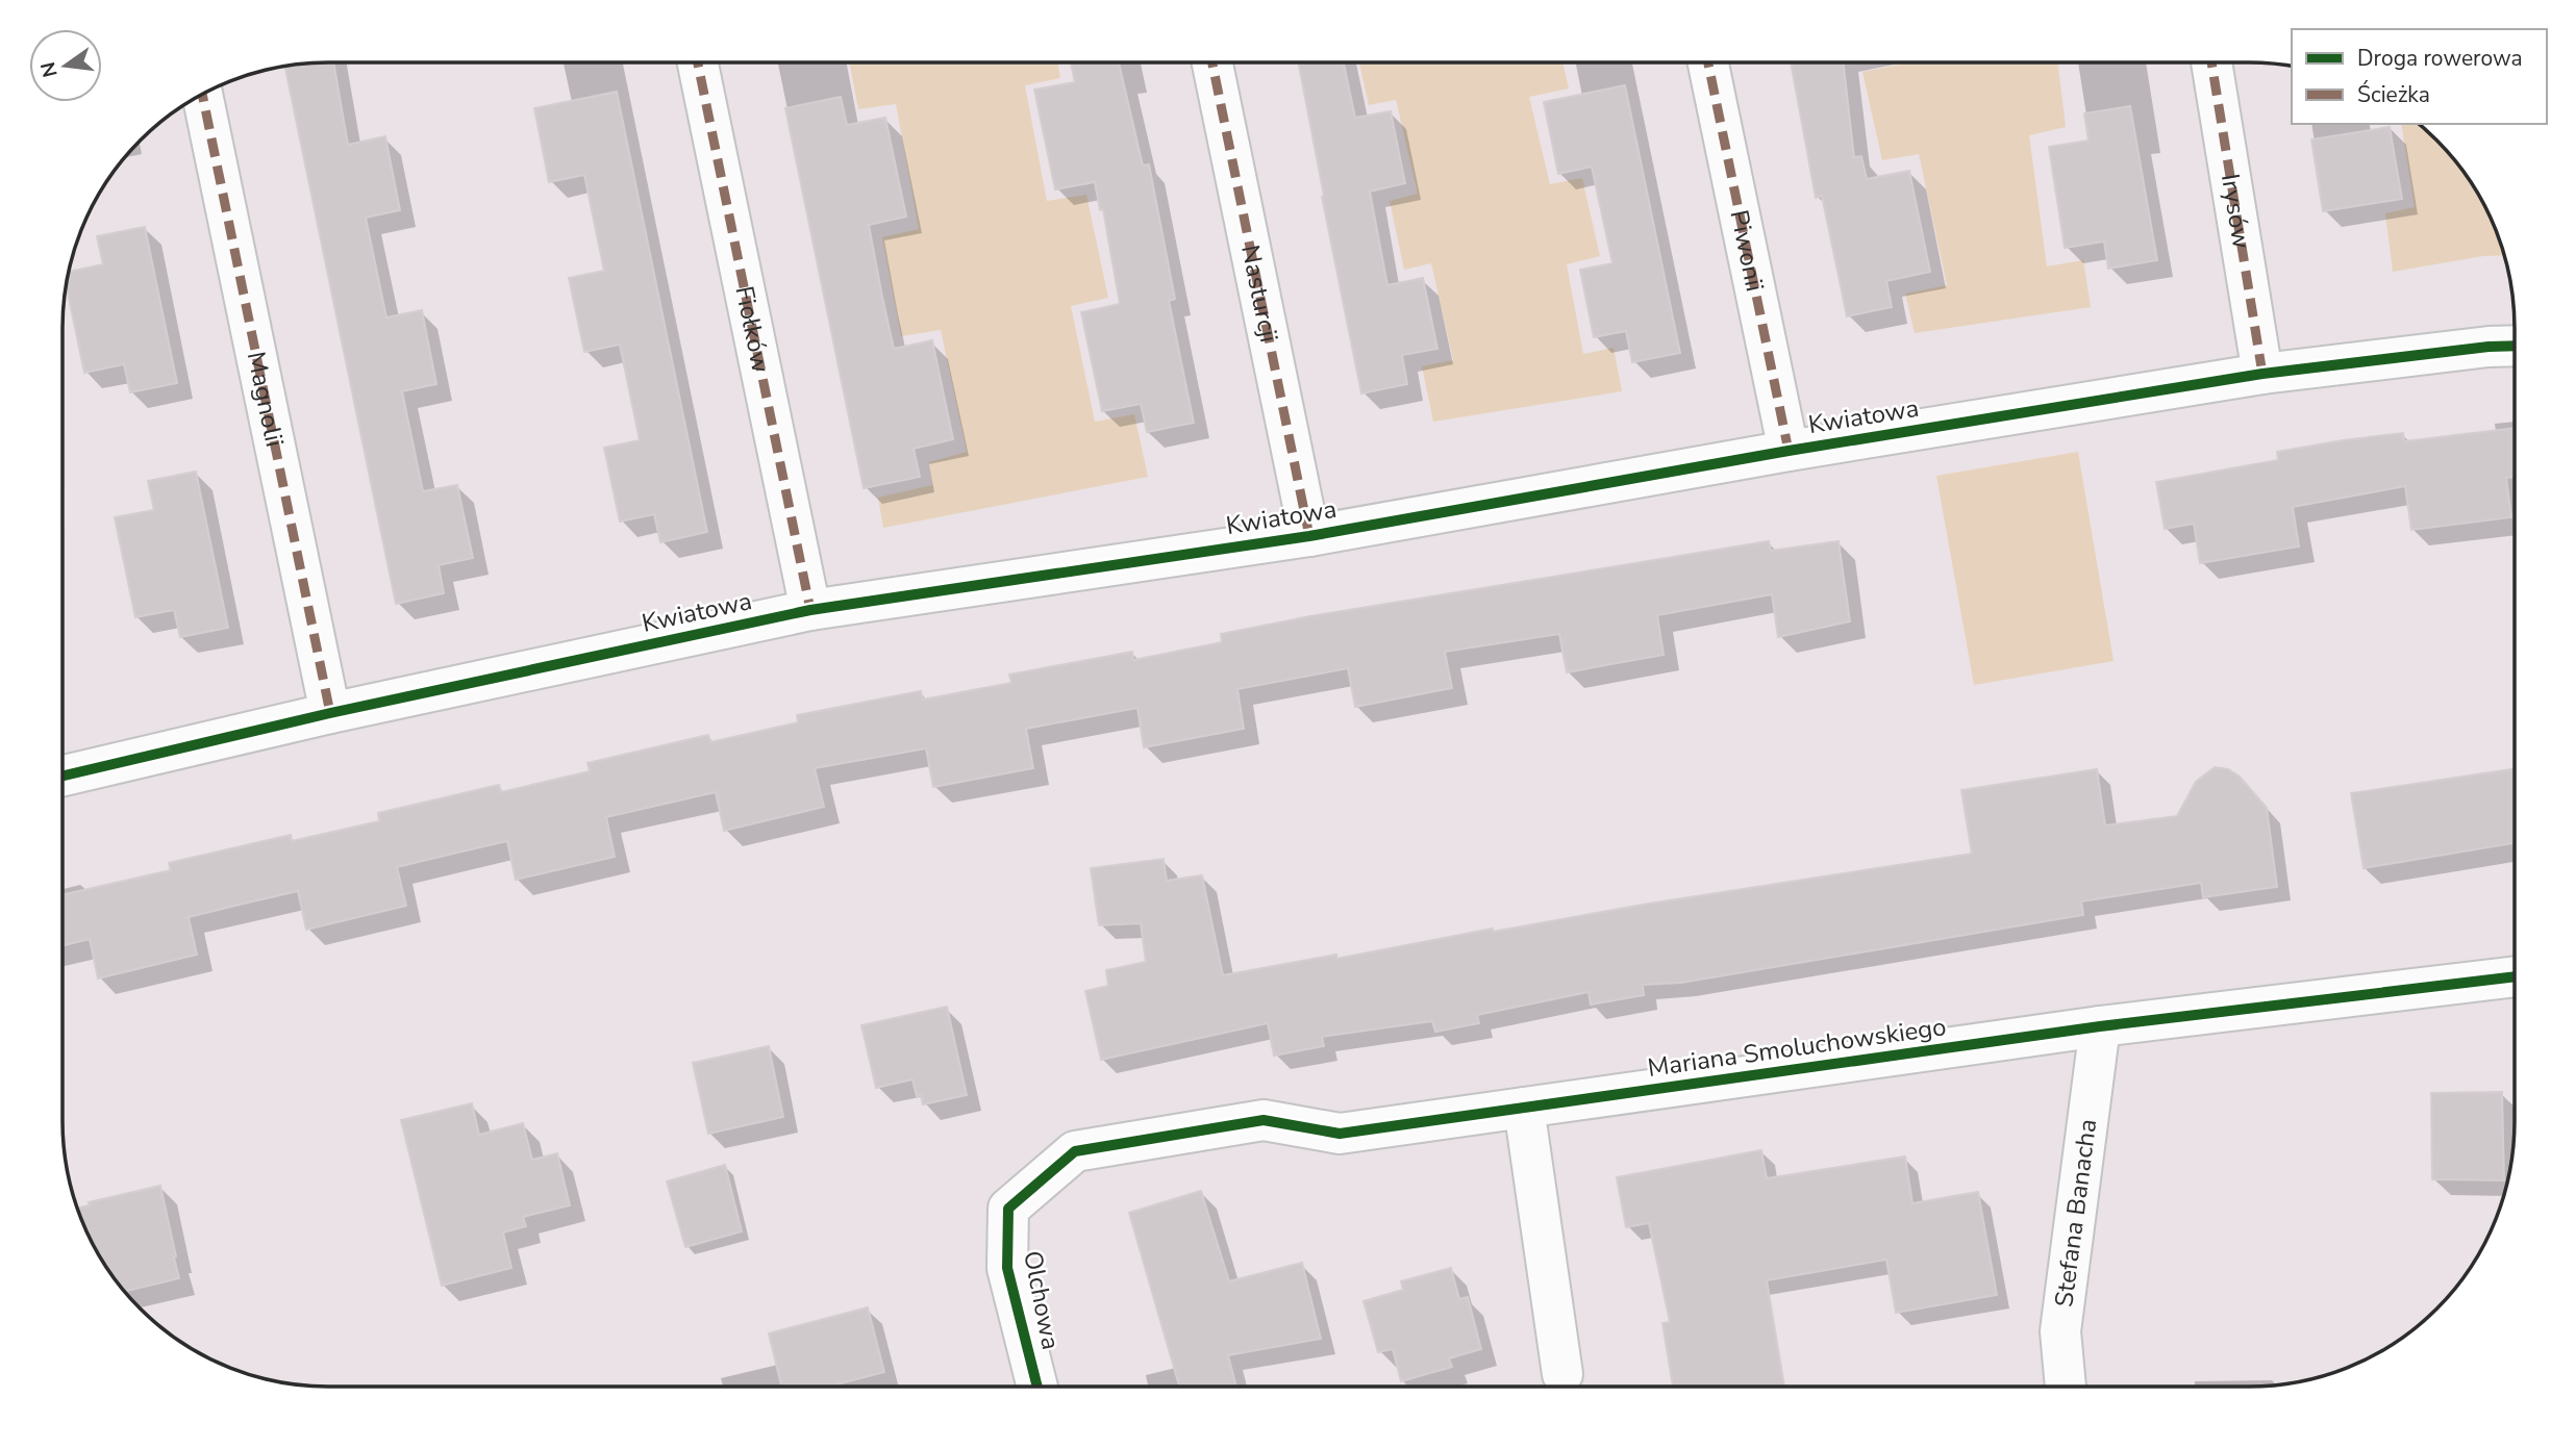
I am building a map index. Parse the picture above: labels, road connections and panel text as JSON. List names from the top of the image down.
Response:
{
  "streets": {
    "street": [
      "Irysów",
      "Piwonii",
      "Nasturcji",
      "Fiołków",
      "Magnolii",
      "Kwiatowa",
      "Mariana Smoluchowskiego",
      "Stefana Banacha",
      "Olchowa"
    ]
  },
  "crossings": [
    ["Irysów", "Kwiatowa"],
    ["Piwonii", "Kwiatowa"],
    ["Nasturcji", "Kwiatowa"],
    ["Fiołków", "Kwiatowa"],
    ["Magnolii", "Kwiatowa"],
    ["Mariana Smoluchowskiego", "Stefana Banacha"],
    ["Mariana Smoluchowskiego", "Olchowa"]
  ],
  "legend": ["Droga rowerowa", "Ścieżka"],
  "north": "left"
}
